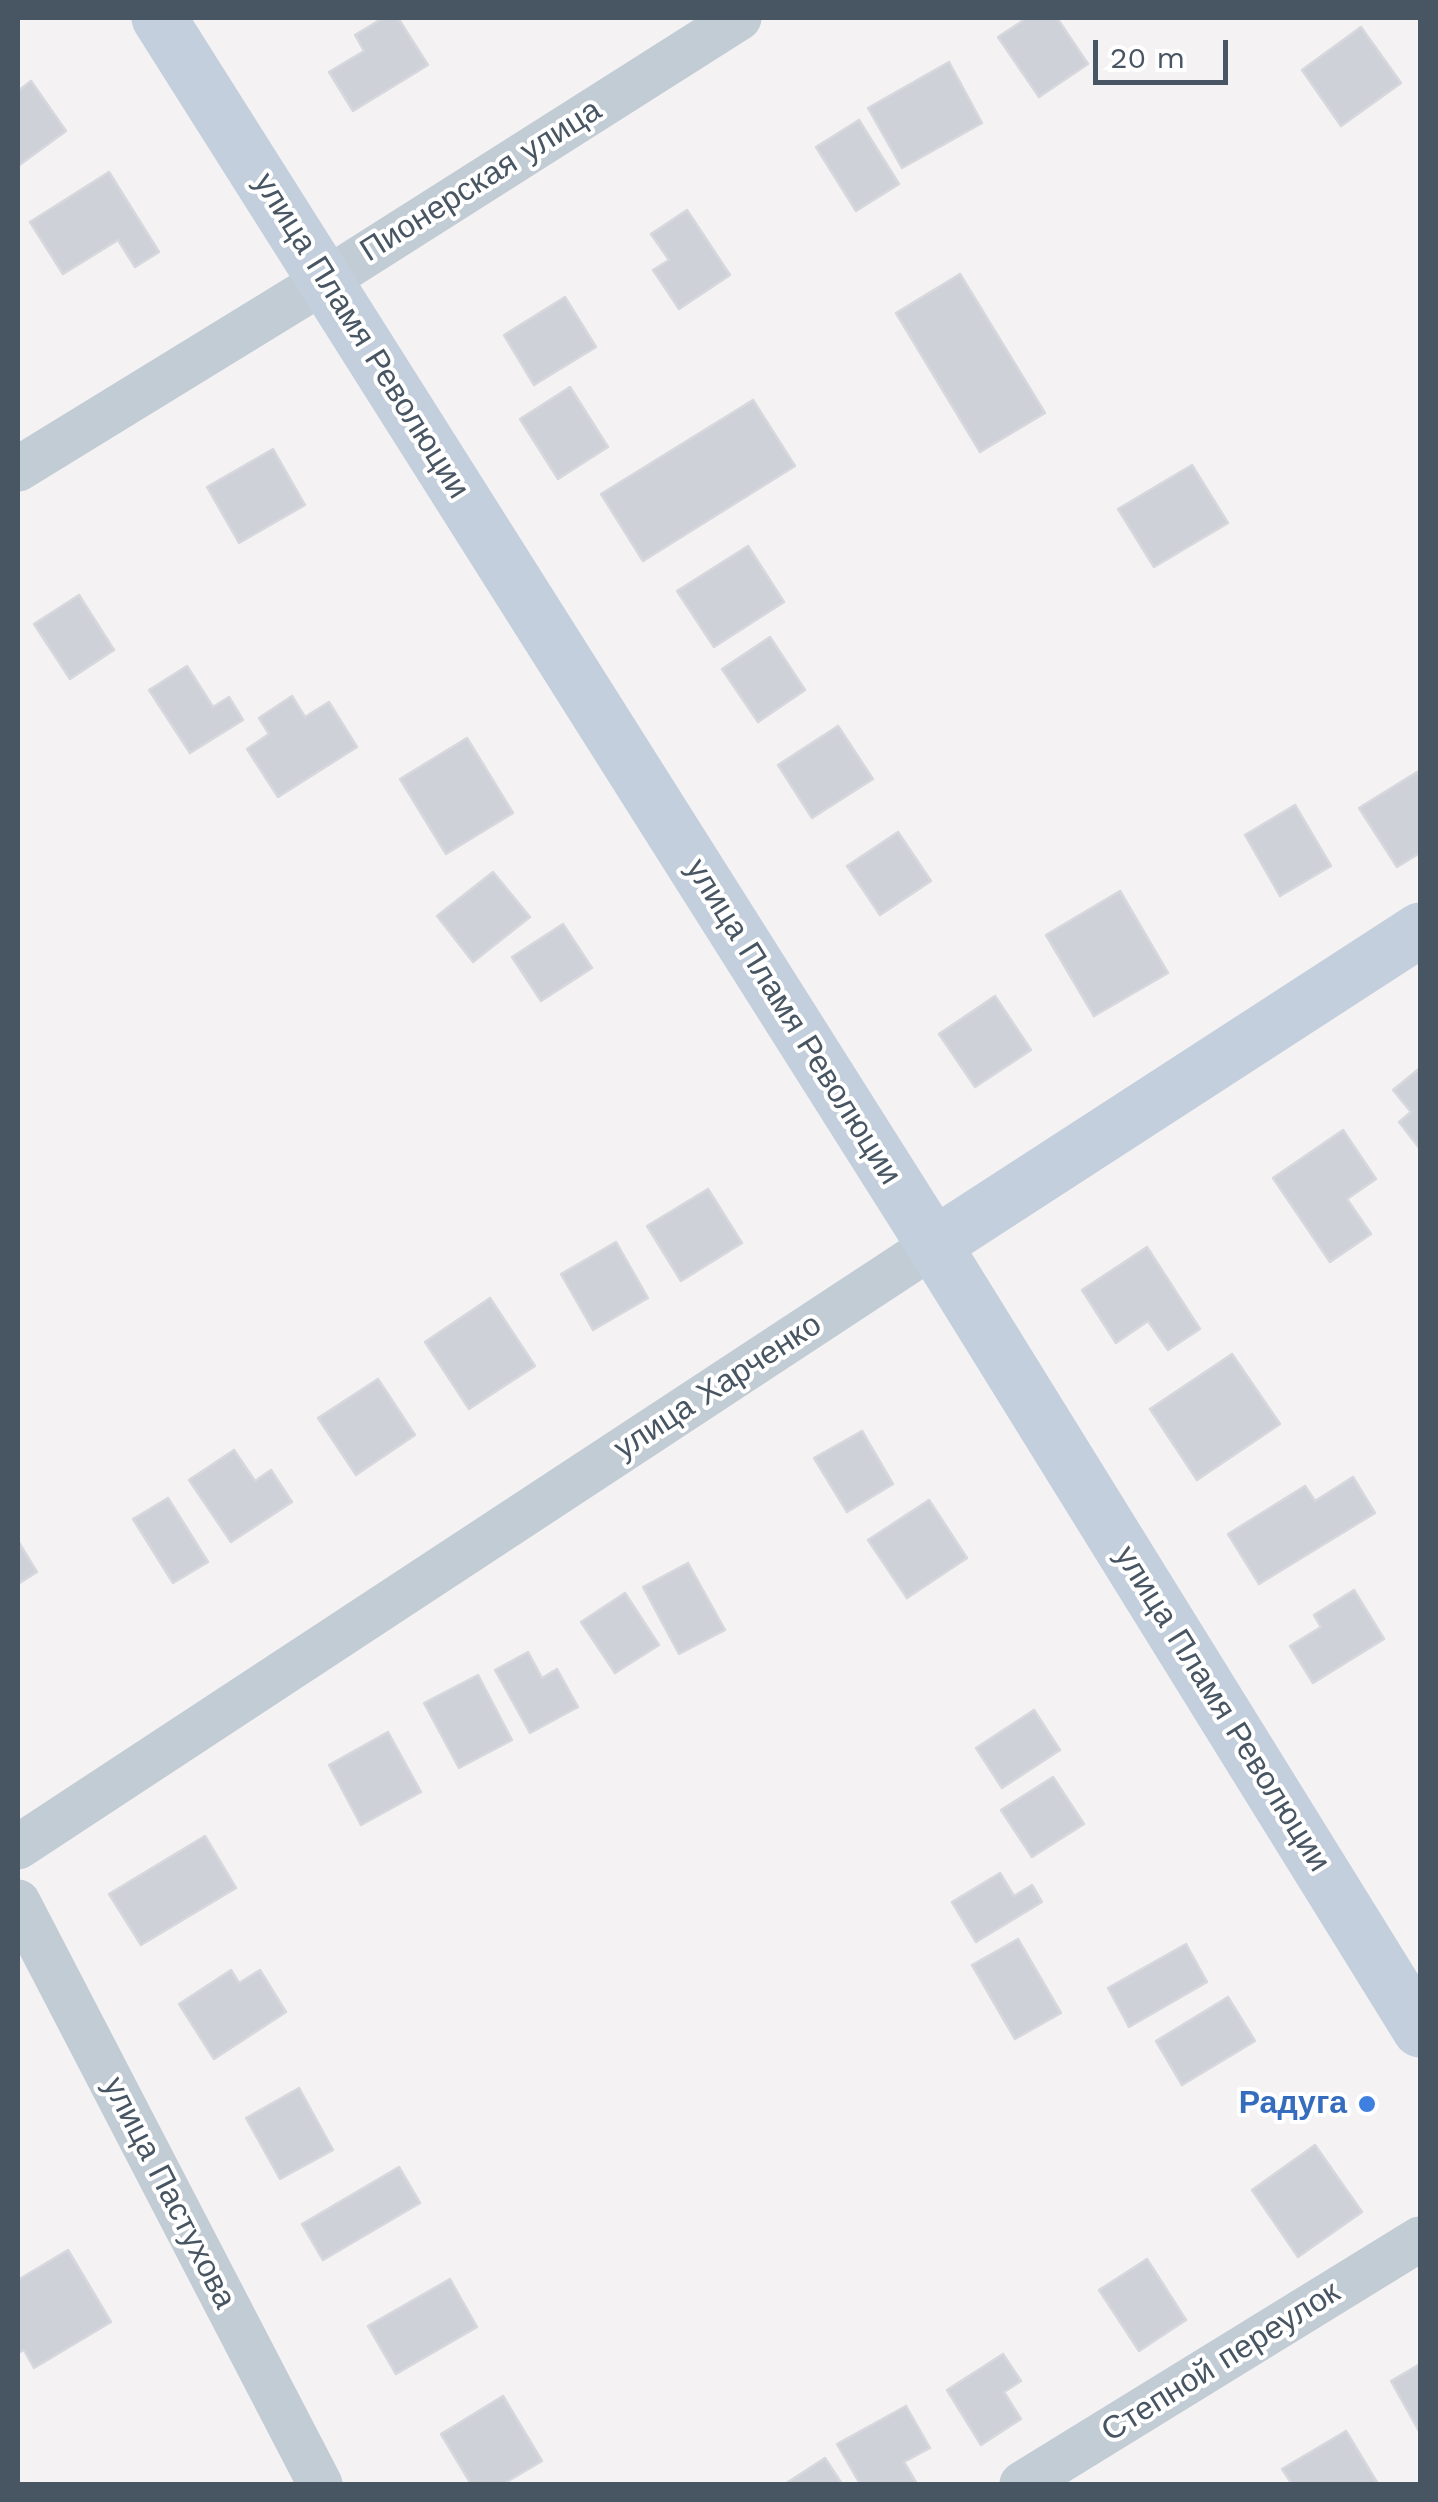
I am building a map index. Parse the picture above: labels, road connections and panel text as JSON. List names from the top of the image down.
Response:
{
  "streets": {
    "street": [
      "Пионерская улица",
      "улица Пламя Революции",
      "улица Харченко",
      "улица Пастухова",
      "Степной переулок"
    ]
  },
  "crossings": [
    ["Пионерская улица", "улица Пламя Революции"],
    ["улица Пламя Революции", "улица Харченко"]
  ],
  "places": ["Радуга"],
  "scale_bar": "20 m"
}
